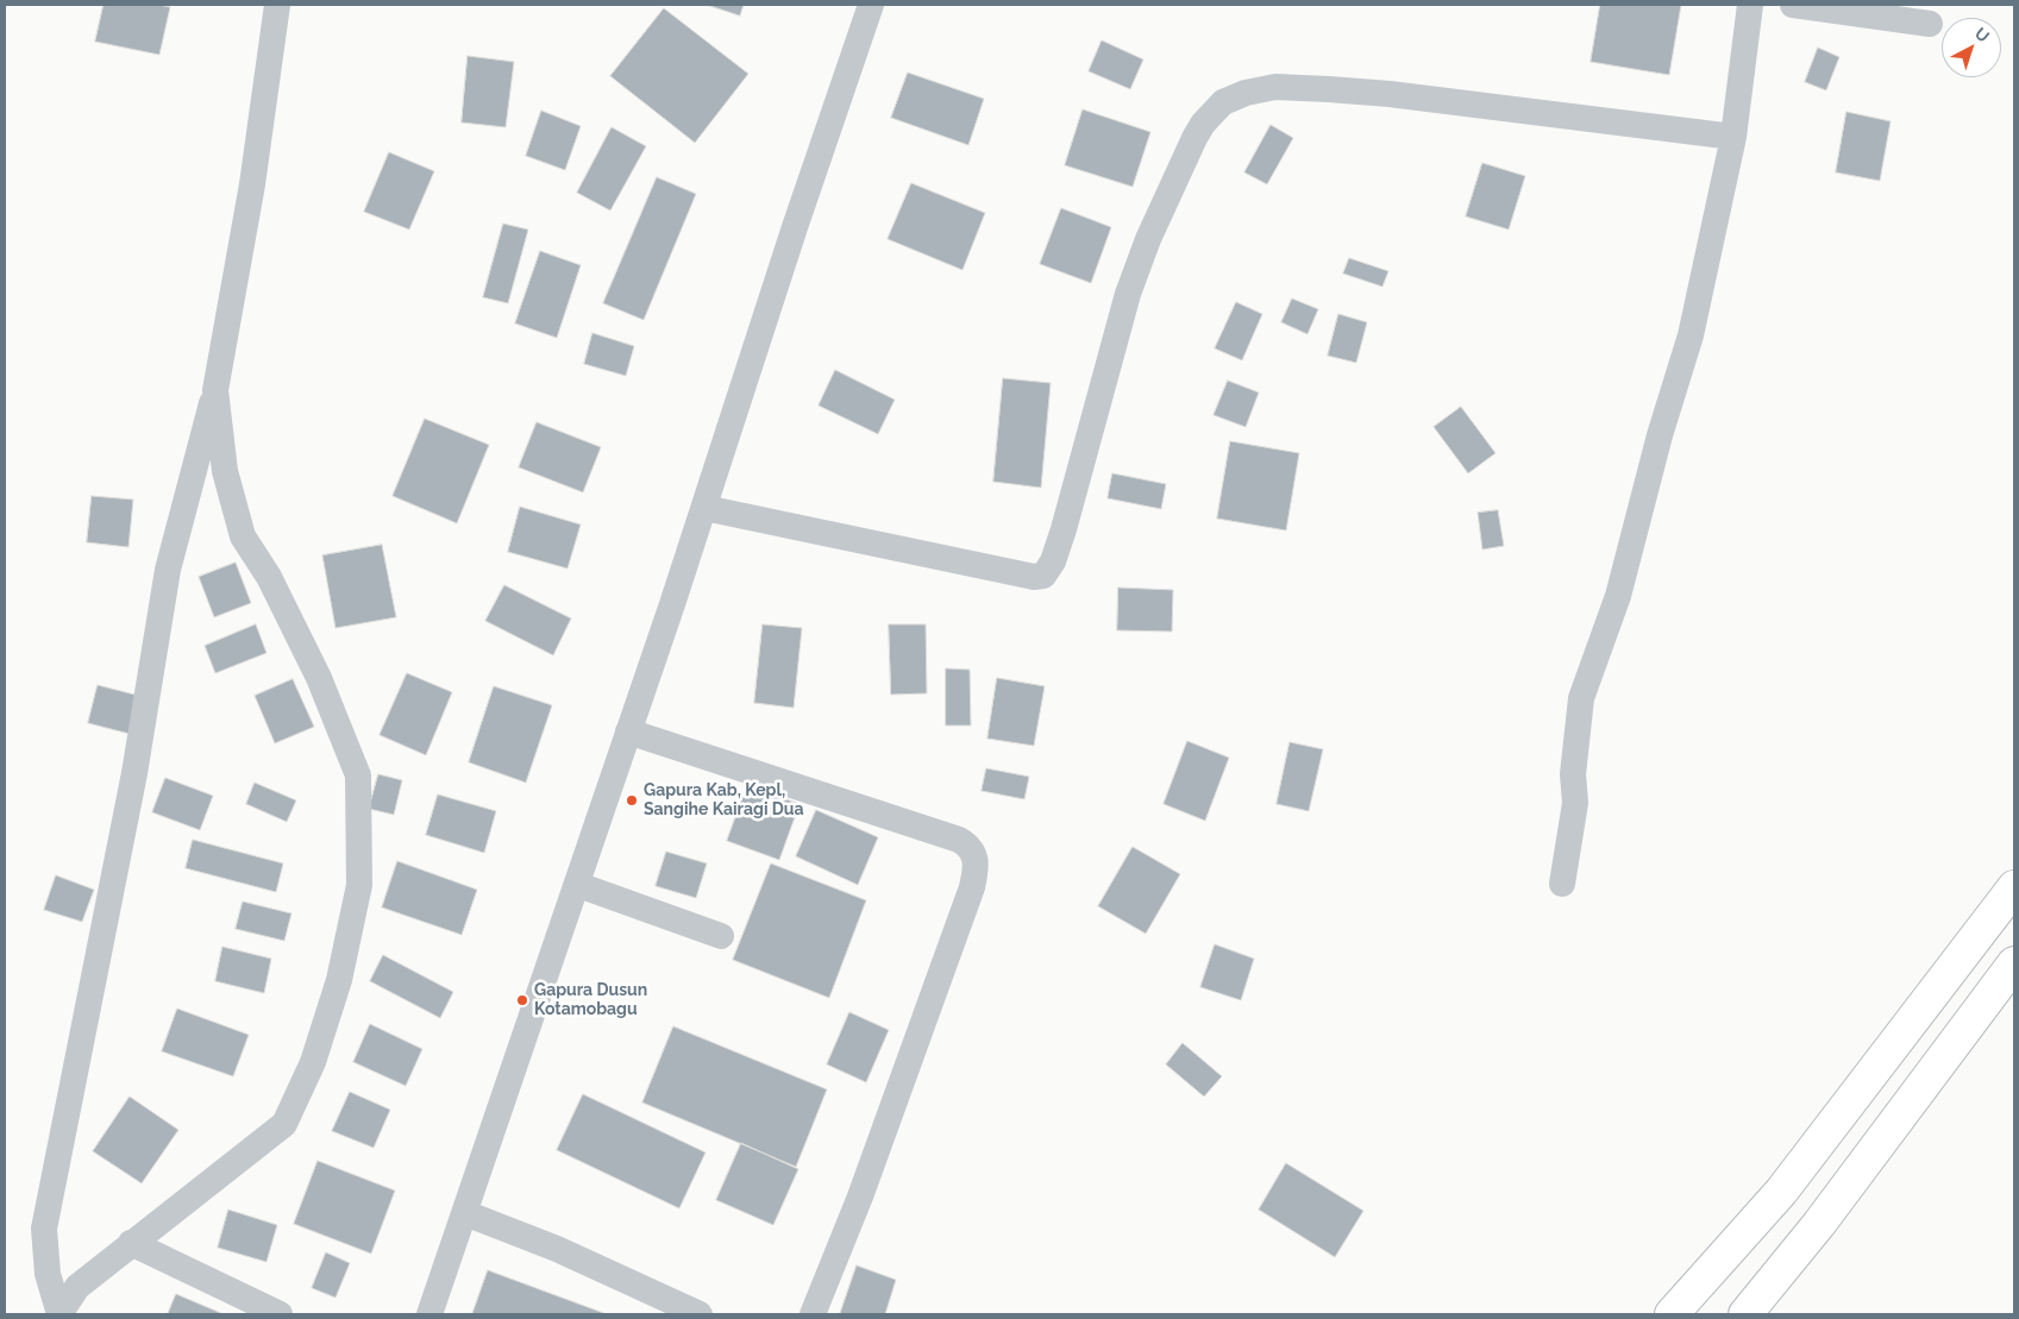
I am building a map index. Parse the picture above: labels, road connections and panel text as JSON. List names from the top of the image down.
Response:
{
  "places": ["Gapura Kab, Kepl, Sangihe Kairagi Dua", "Gapura Dusun Kotamobagu"],
  "north": "top right"
}
